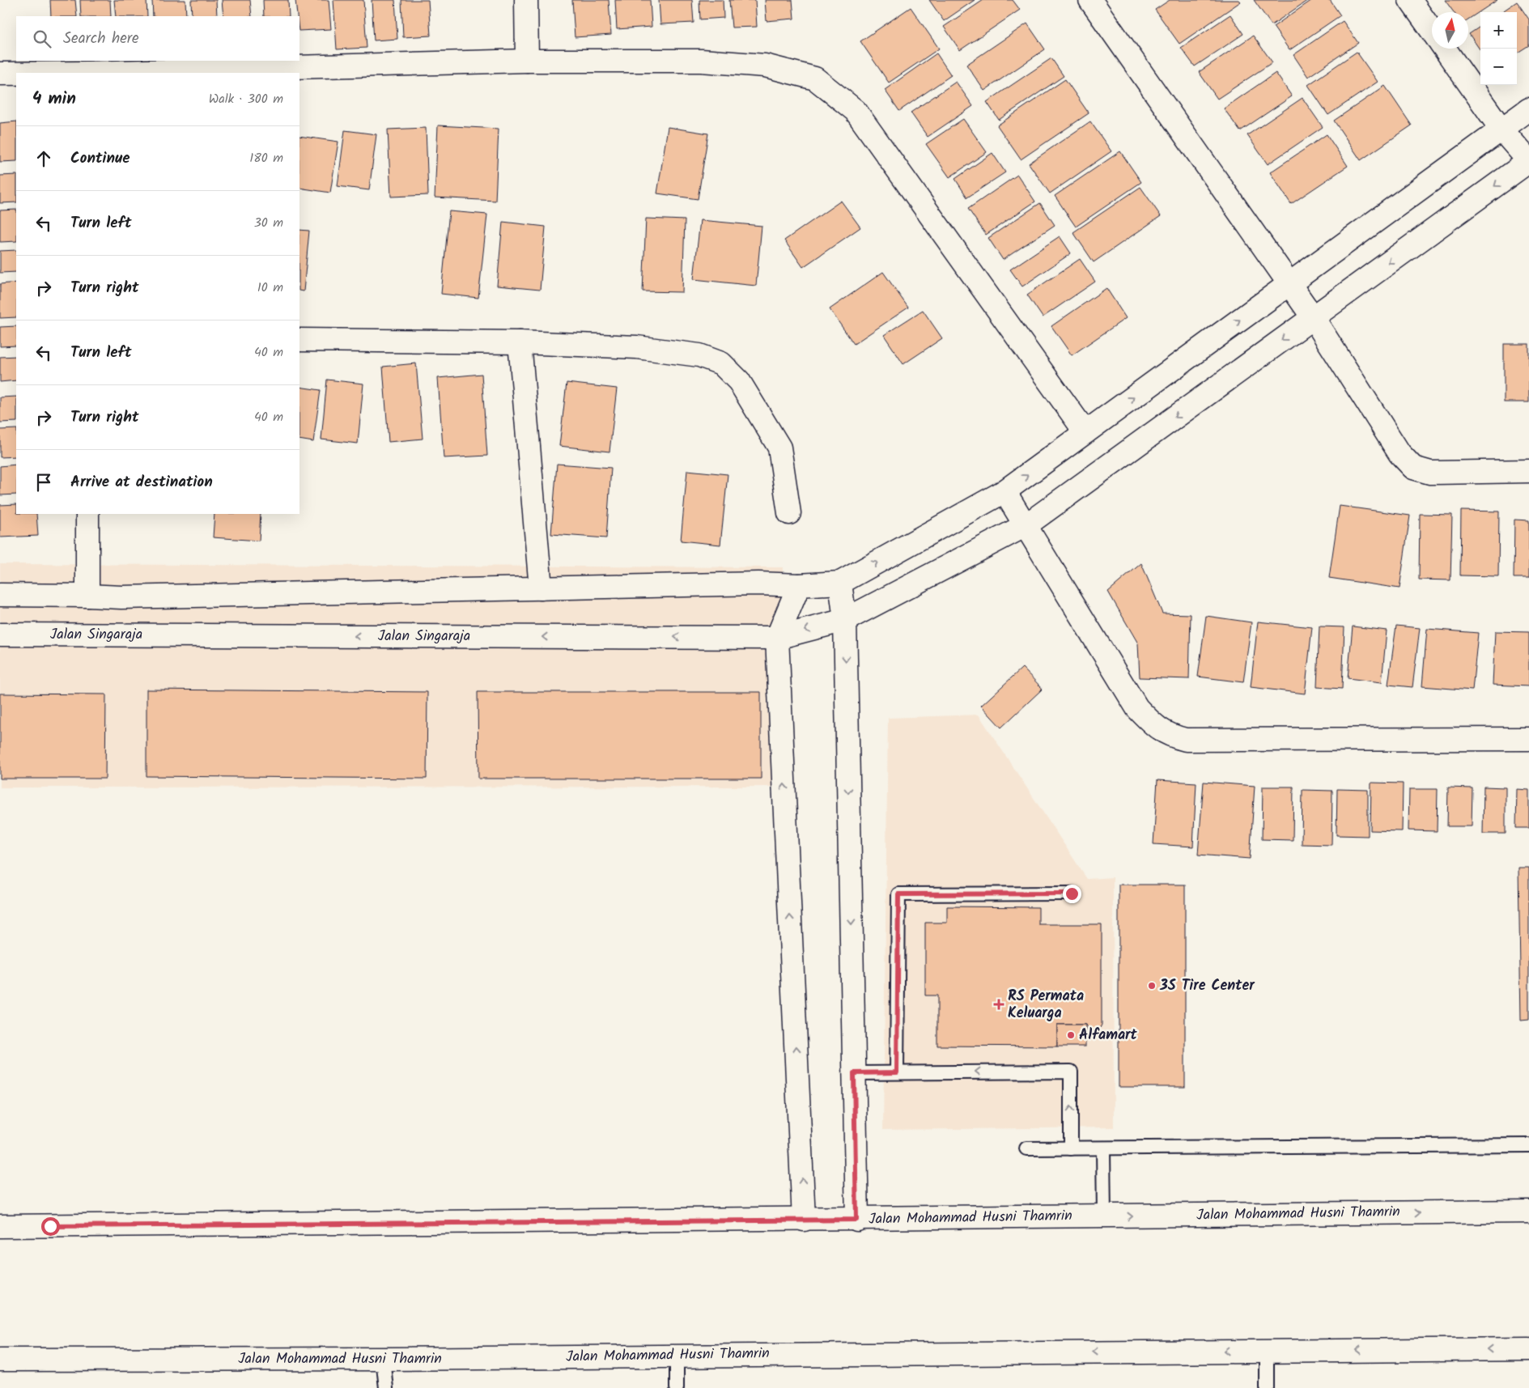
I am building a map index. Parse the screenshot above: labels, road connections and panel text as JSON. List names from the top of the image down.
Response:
{
  "streets": {
    "street": ["Jalan Singaraja", "Jalan Mohammad Husni Thamrin"]
  },
  "places": {
    "other": ["3S Tire Center", "Alfamart"],
    "health": ["RS Permata Keluarga"]
  },
  "north": "top",
  "page": {
    "map_buttons": ["+", "−"],
    "search": "Search here",
    "heading": ["4 min", "Walk · 300 m"],
    "list": [
      ["Continue", "180 m"],
      ["Turn left", "30 m"],
      ["Turn right", "10 m"],
      ["Turn left", "40 m"],
      ["Turn right", "40 m"],
      "Arrive at destination"
    ]
  }
}
